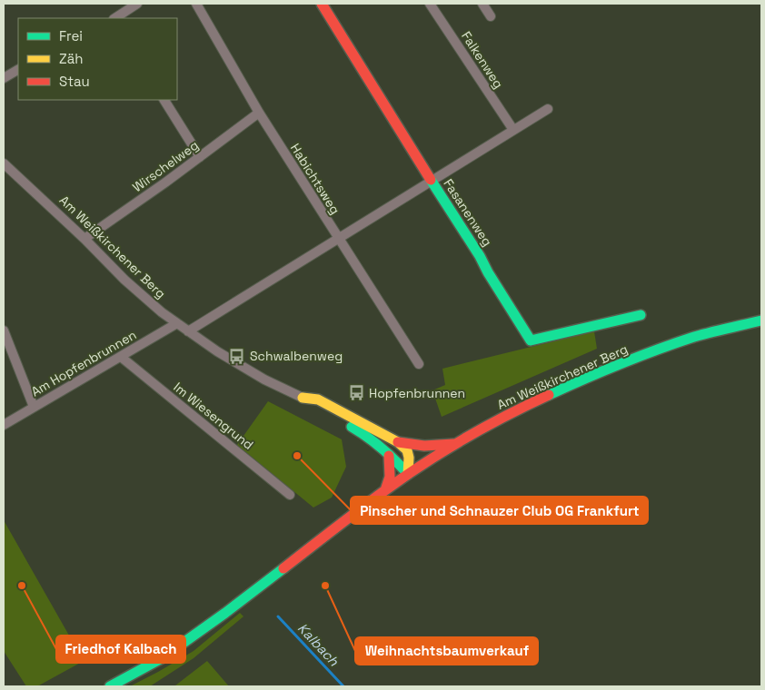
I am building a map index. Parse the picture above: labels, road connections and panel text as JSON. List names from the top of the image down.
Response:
{
  "streets": {
    "street": [
      "Falkenweg",
      "Wirschelweg",
      "Habichtsweg",
      "Fasanenweg",
      "Am Weißkirchener Berg",
      "Am Hopfenbrunnen",
      "Im Wiesengrund"
    ]
  },
  "crossings": [
    ["Wirschelweg", "Habichtsweg"],
    ["Wirschelweg", "Am Weißkirchener Berg"],
    ["Am Weißkirchener Berg", "Am Hopfenbrunnen"],
    ["Am Hopfenbrunnen", "Im Wiesengrund"]
  ],
  "water": ["Kalbach"],
  "places": {
    "bus stop": ["Schwalbenweg", "Hopfenbrunnen"],
    "other": ["Pinscher und Schnauzer Club OG Frankfurt", "Friedhof Kalbach", "Weihnachtsbaumverkauf"]
  },
  "legend": ["Frei", "Zäh", "Stau"]
}
